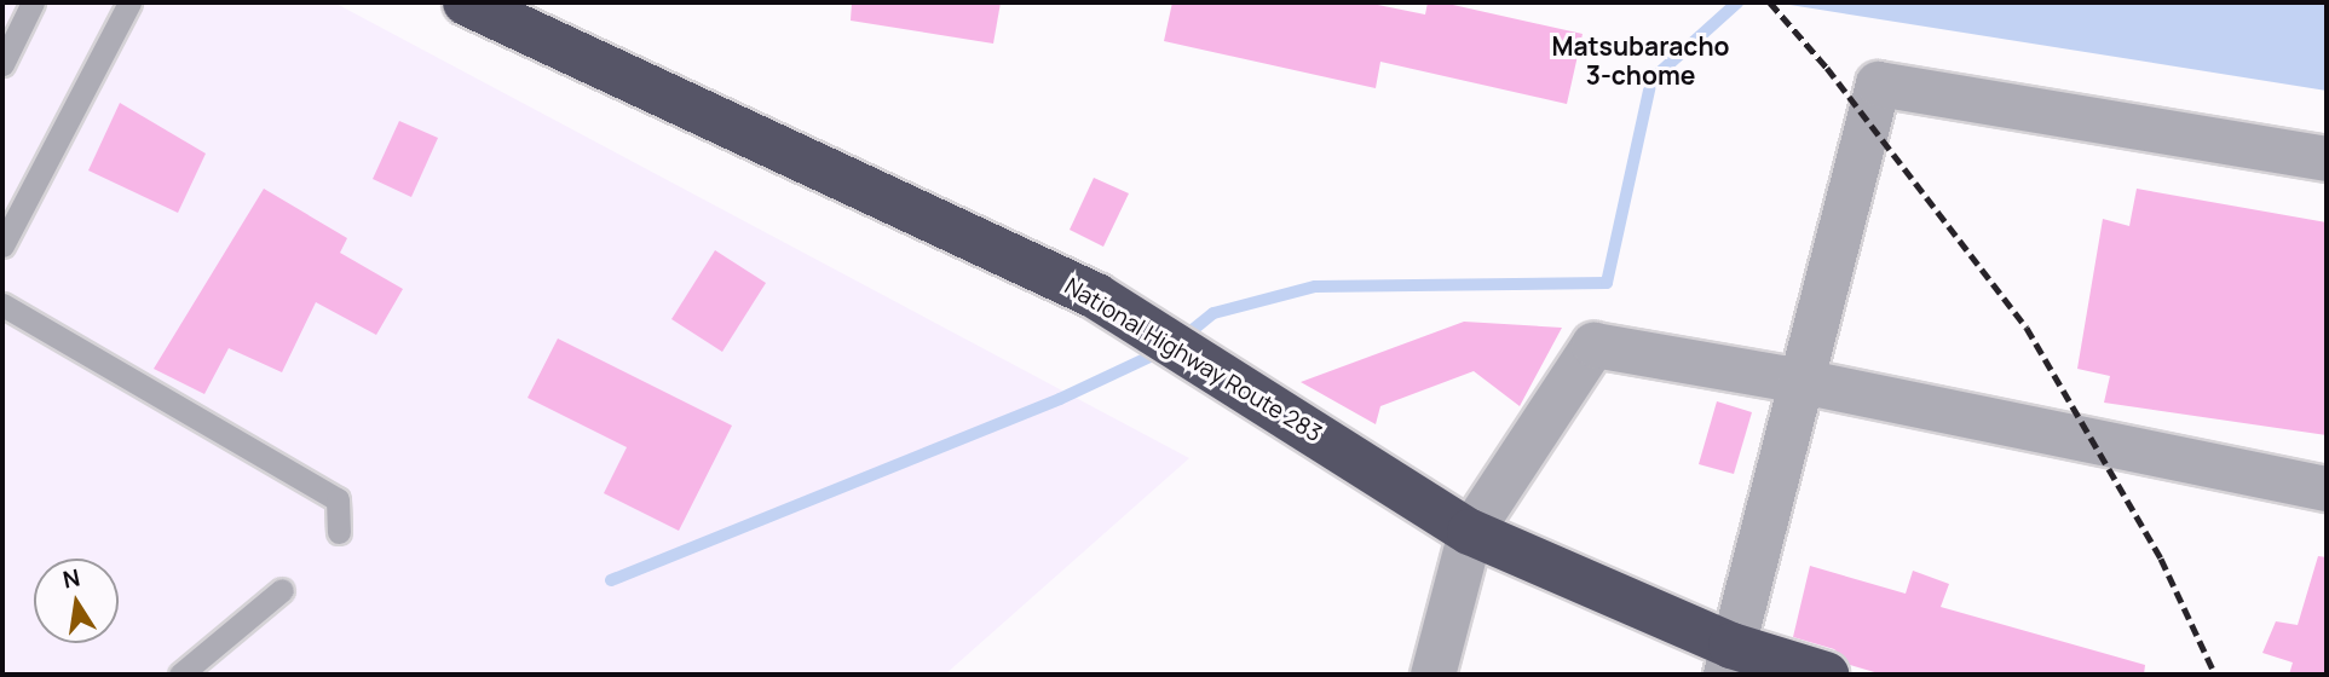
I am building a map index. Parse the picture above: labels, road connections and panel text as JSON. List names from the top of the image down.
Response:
{
  "streets": {
    "highway": ["National Highway Route 283"]
  },
  "districts": ["Matsubaracho 3-chome"],
  "north": "top"
}
